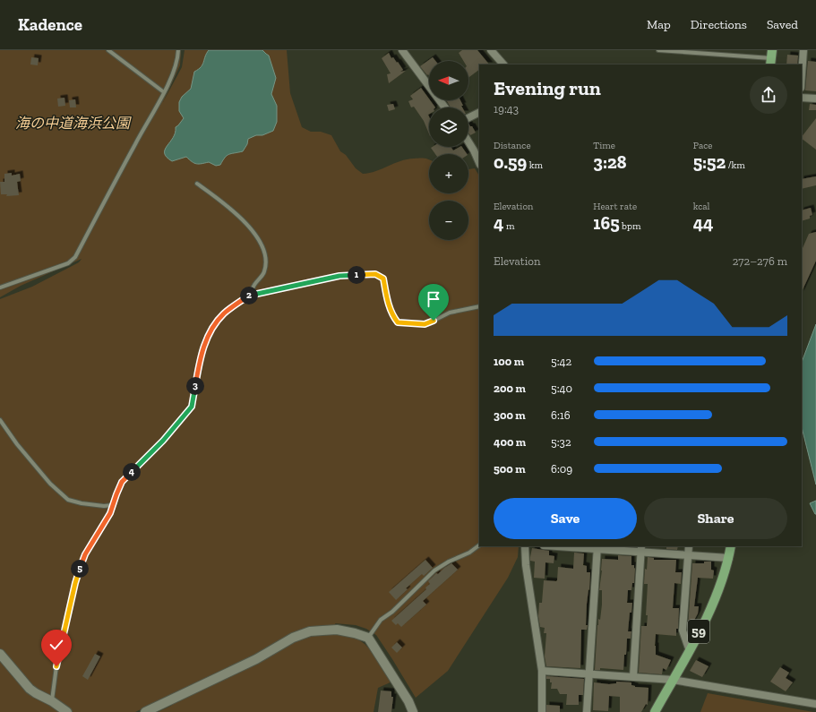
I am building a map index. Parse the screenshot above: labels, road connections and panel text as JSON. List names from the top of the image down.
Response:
{
  "streets": {
    "main road": ["59"]
  },
  "parks": ["海の中道海浜公園"],
  "north": "left",
  "page": {
    "header": "Kadence",
    "nav": ["Map", "Directions", "Saved"],
    "map_buttons": ["+", "−"],
    "heading": ["Evening run", "19:43"],
    "stats": [
      ["Distance", "0.59 km"],
      ["Time", "3:28"],
      ["Pace", "5:52 /km"],
      ["Elevation", "4 m"],
      ["Heart rate", "165 bpm"],
      ["kcal", "44"]
    ],
    "chart": ["Elevation", "272–276 m"],
    "pins": [
      "1",
      "2",
      "3",
      "4",
      "5"
    ],
    "list": [
      {
        "name": "100 m",
        "note": "5:42"
      },
      {
        "name": "200 m",
        "note": "5:40"
      },
      {
        "name": "300 m",
        "note": "6:16"
      },
      {
        "name": "400 m",
        "note": "5:32"
      },
      {
        "name": "500 m",
        "note": "6:09"
      }
    ],
    "buttons": ["Save", "Share"]
  }
}
